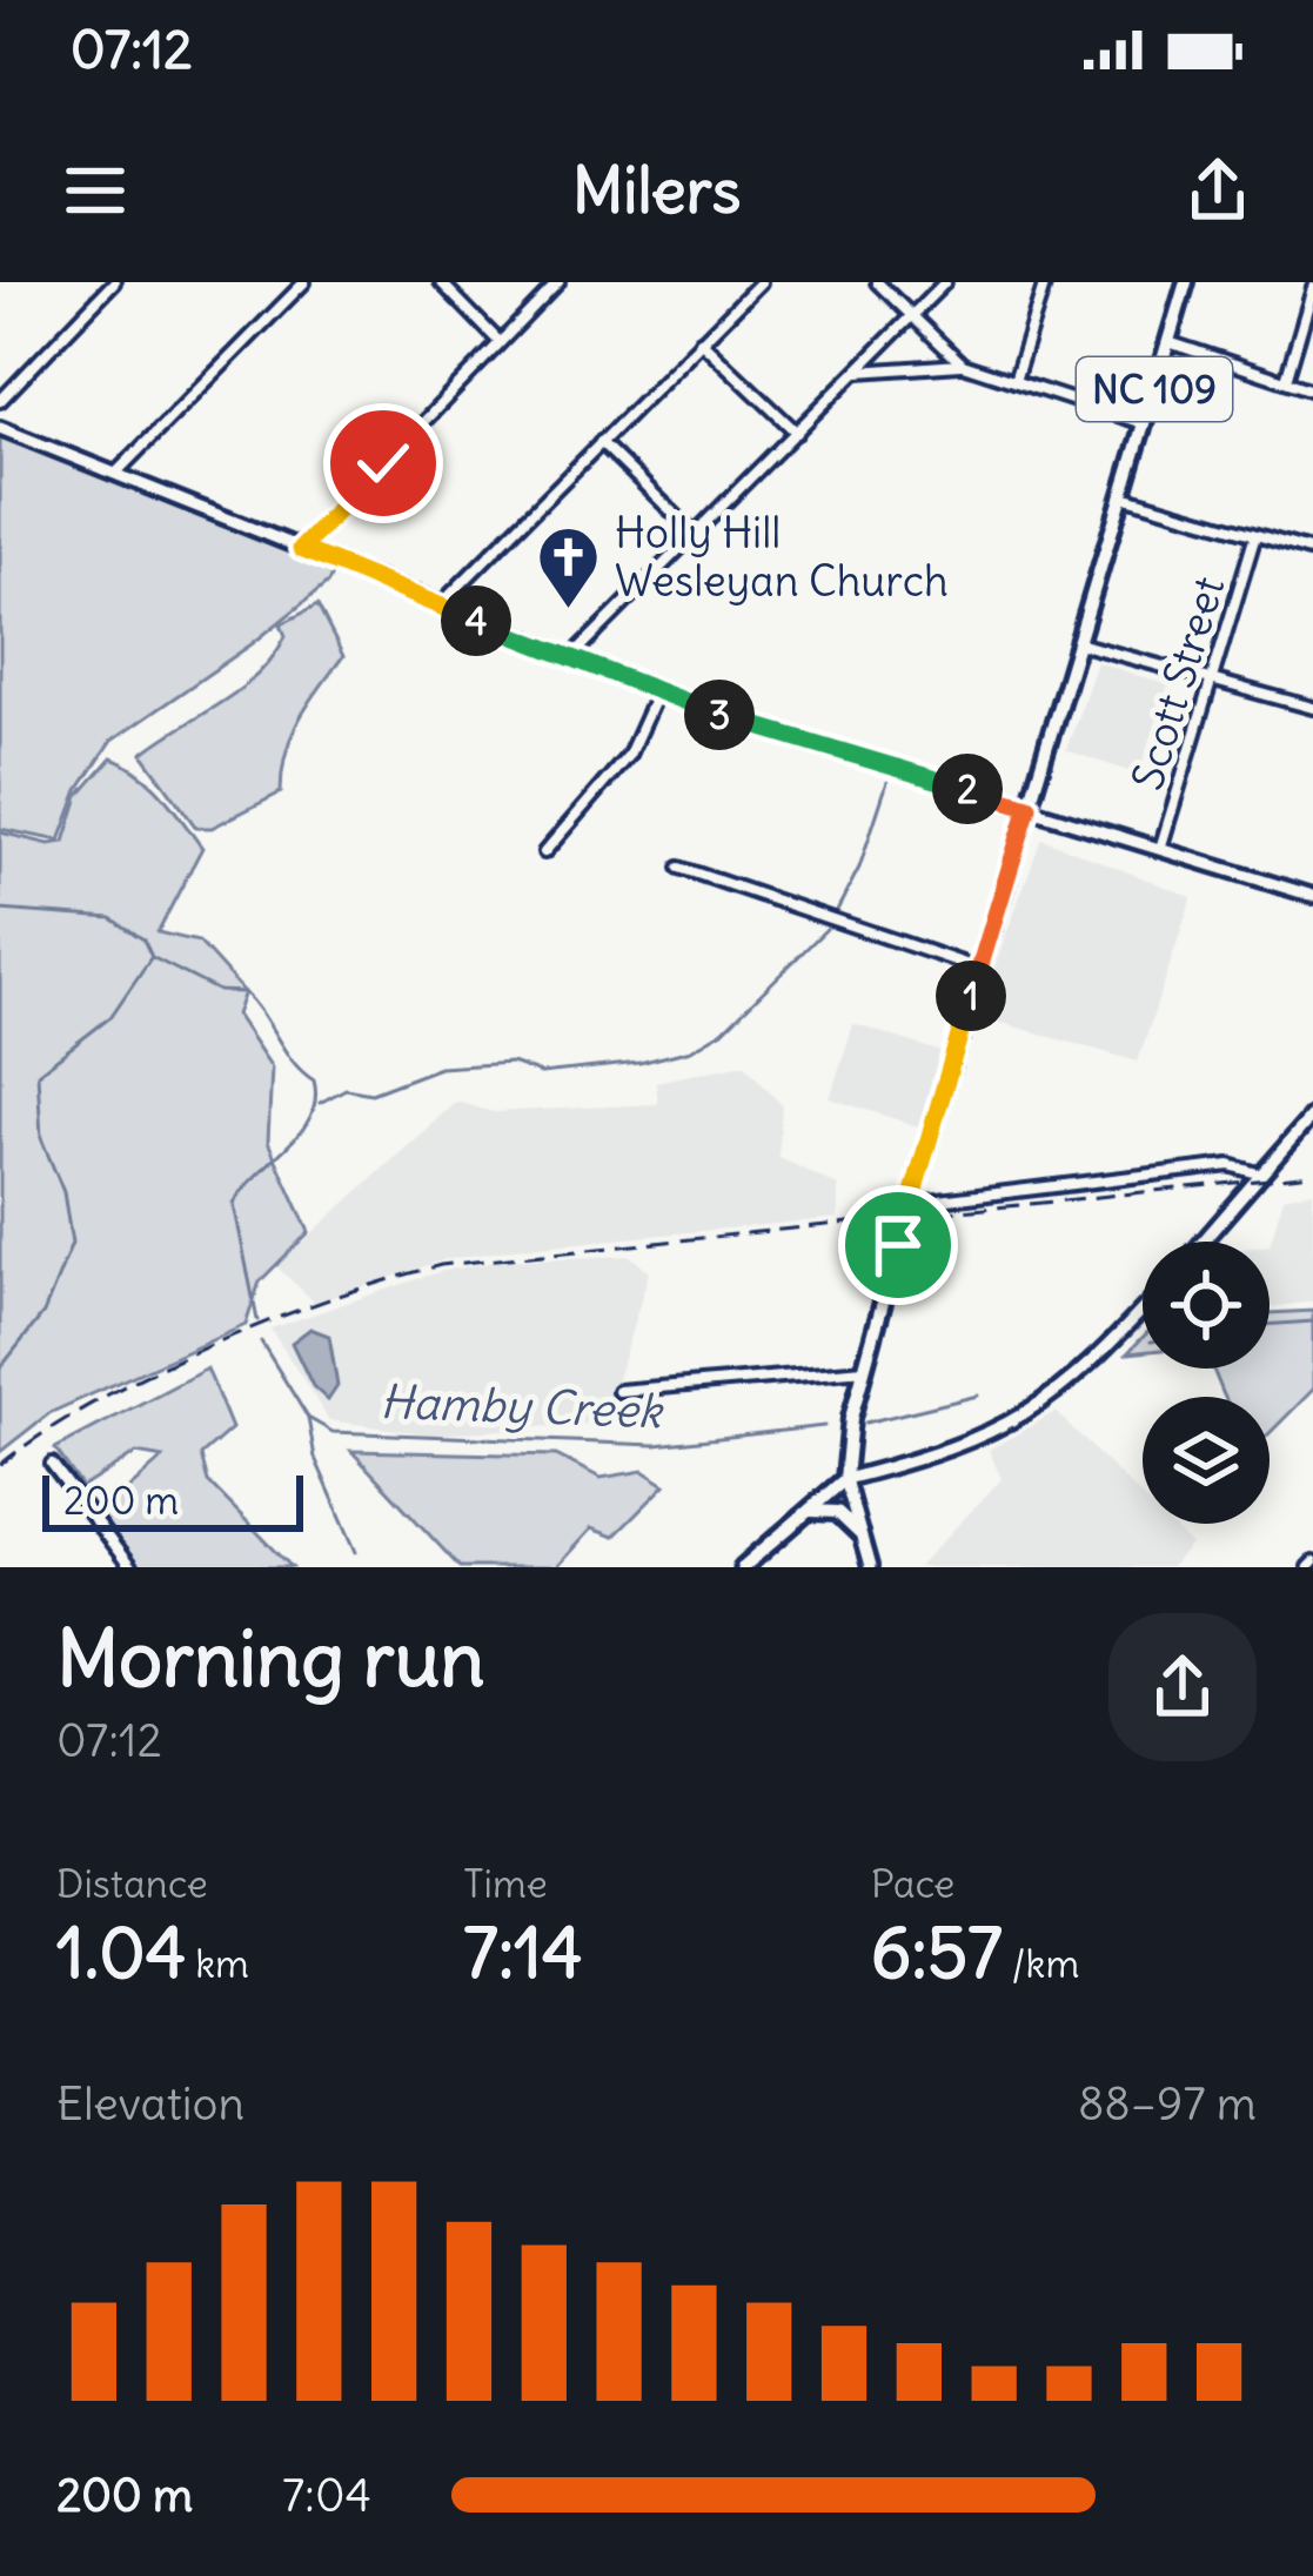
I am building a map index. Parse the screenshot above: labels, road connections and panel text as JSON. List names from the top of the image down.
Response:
{
  "streets": {
    "main road": ["NC 109"],
    "street": ["Scott Street"]
  },
  "water": ["Hamby Creek"],
  "places": {
    "church": ["Holly Hill Wesleyan Church"]
  },
  "scale_bar": "200 m",
  "page": {
    "status": "07:12",
    "header": "Milers",
    "pins": [
      "4",
      "3",
      "2",
      "1"
    ],
    "scale": "200 m",
    "heading": ["Morning run", "07:12"],
    "stats": [
      ["Distance", "1.04 km"],
      ["Time", "7:14"],
      ["Pace", "6:57 /km"]
    ],
    "chart": ["Elevation", "88–97 m"],
    "list": [
      {
        "name": "200 m",
        "note": "7:04"
      }
    ]
  }
}
